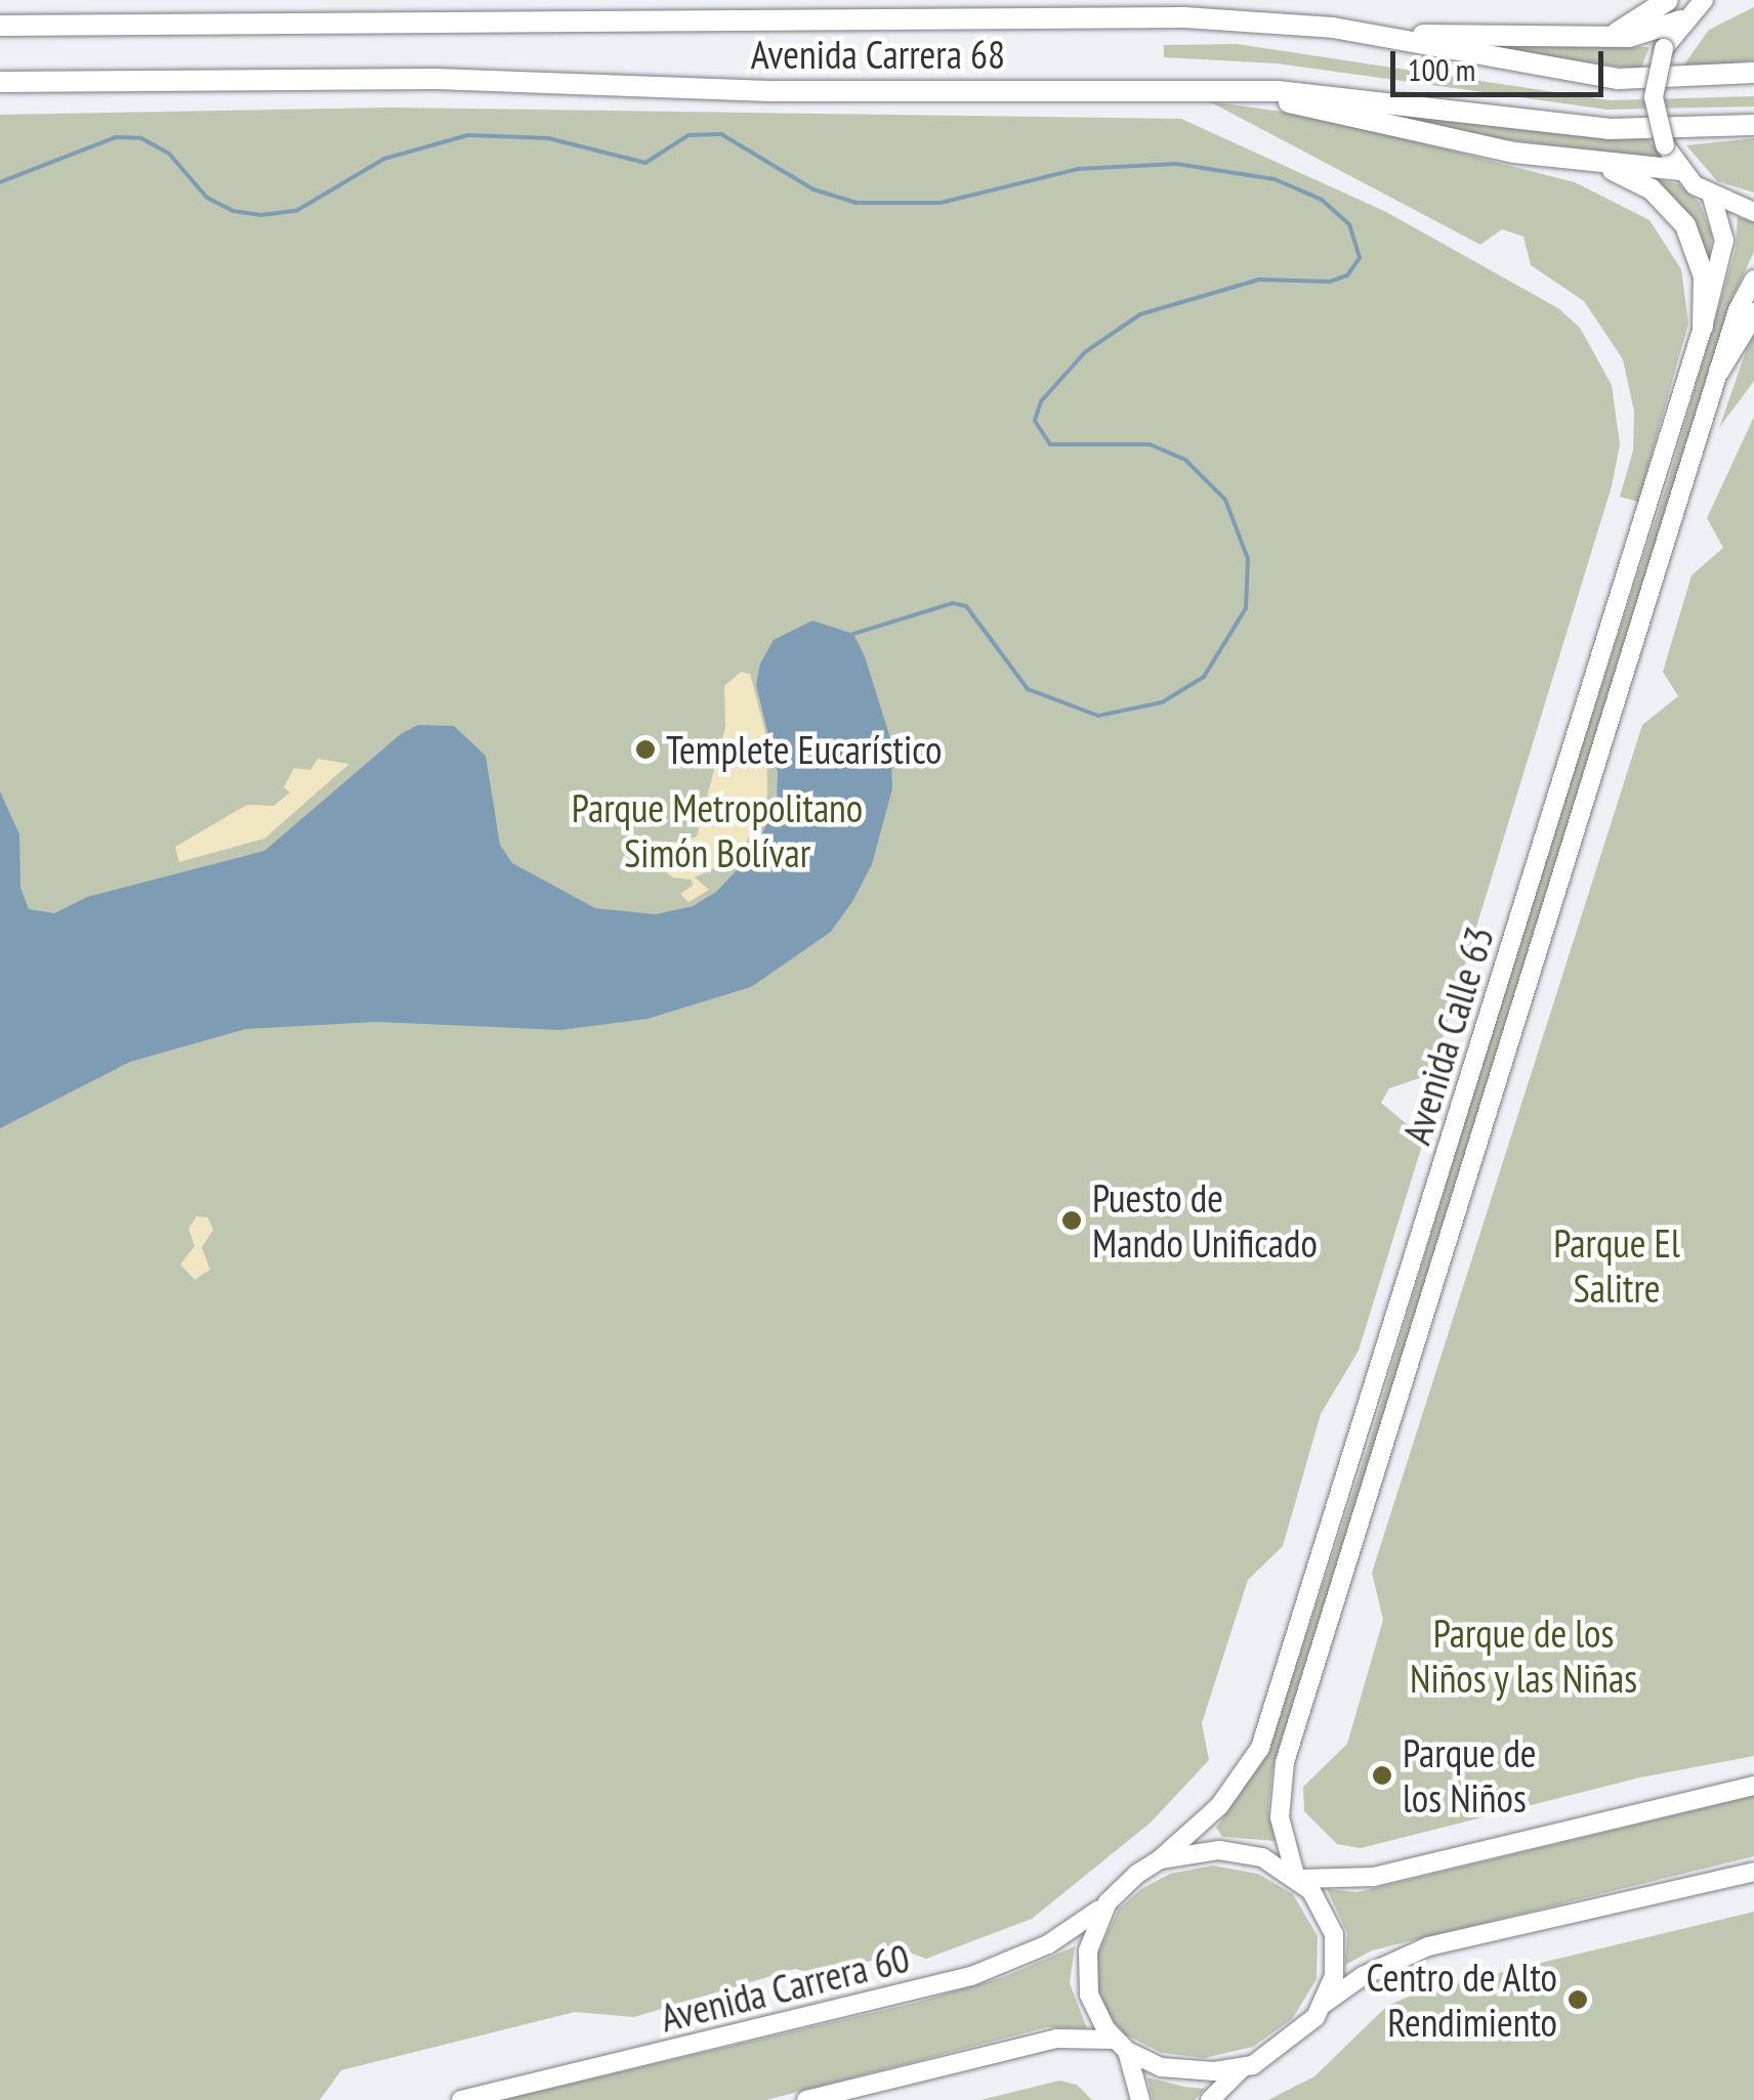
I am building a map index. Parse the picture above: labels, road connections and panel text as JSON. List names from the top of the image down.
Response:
{
  "streets": {
    "main road": ["Avenida Carrera 68", "Avenida Calle 63", "Avenida Carrera 60"]
  },
  "crossings": [
    ["Avenida Calle 63", "Avenida Carrera 60"]
  ],
  "parks": ["Parque Metropolitano Simón Bolívar", "Parque El Salitre", "Parque de los Niños y las Niñas"],
  "places": [
    "Templete Eucarístico",
    "Puesto de Mando Unificado",
    "Parque de los Niños",
    "Centro de Alto Rendimiento"
  ],
  "scale_bar": "100 m"
}
